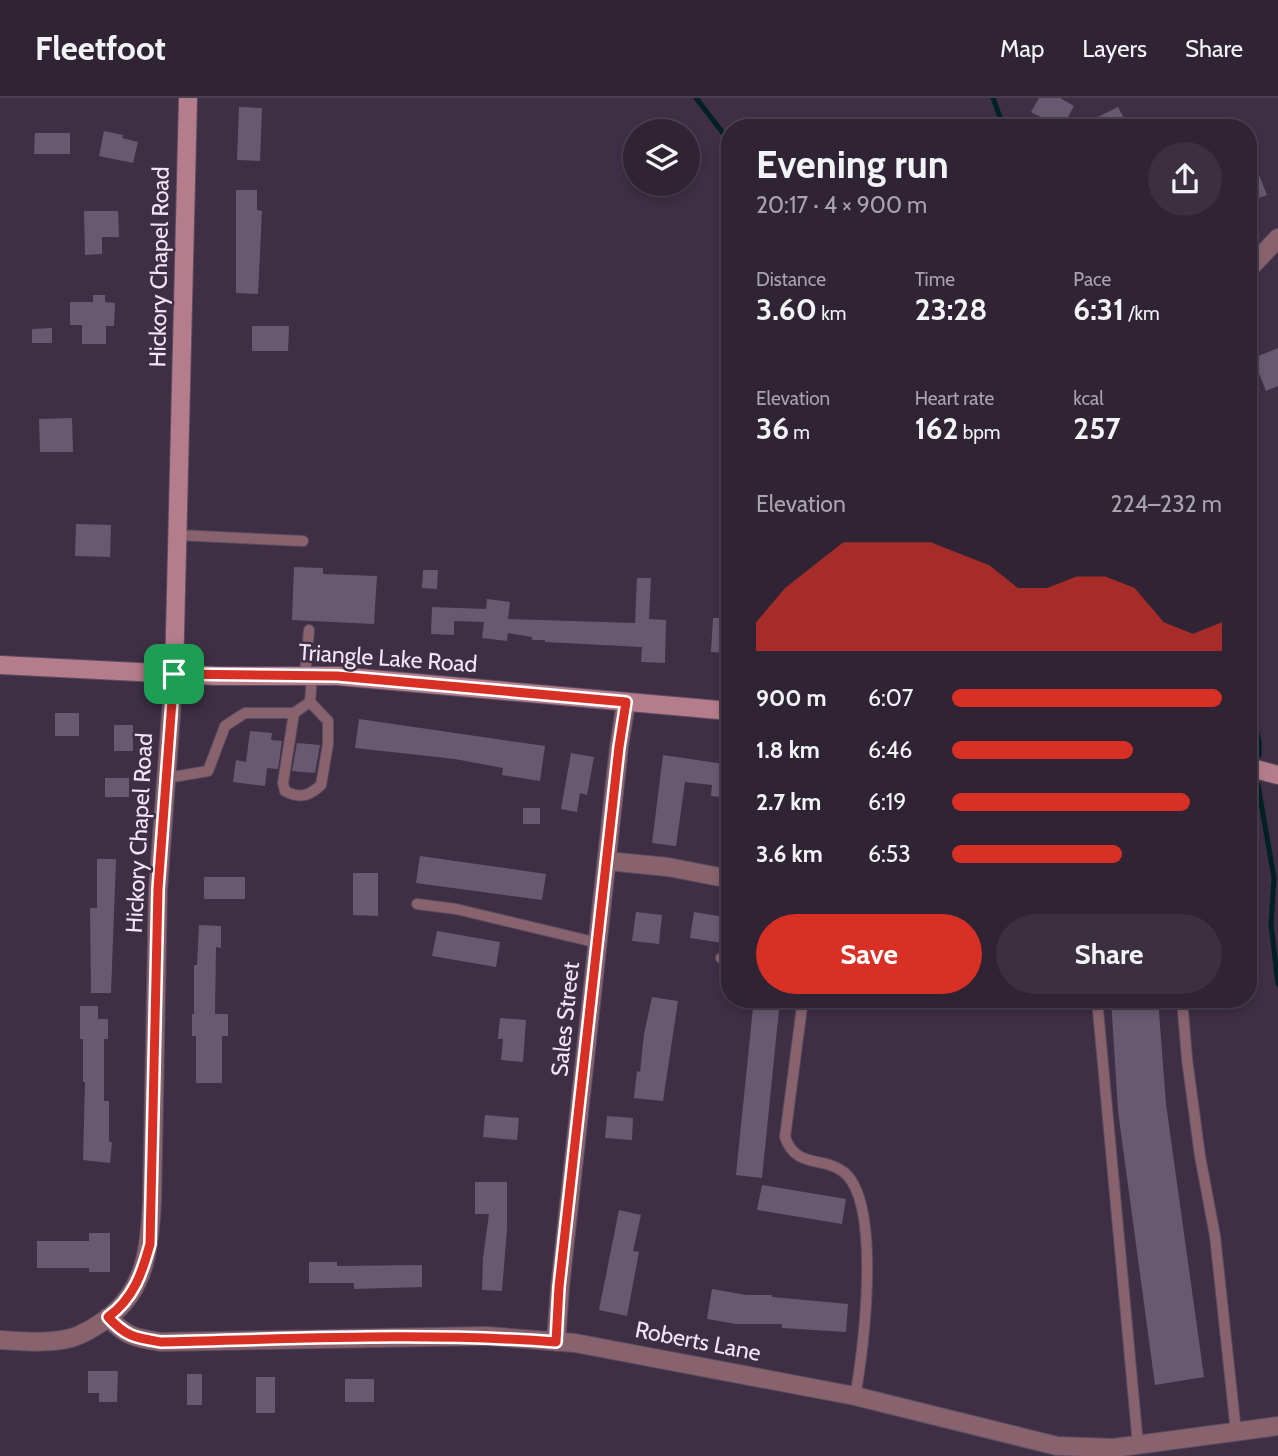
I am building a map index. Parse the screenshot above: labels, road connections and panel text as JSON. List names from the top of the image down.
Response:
{
  "streets": {
    "street": [
      "Hickory Chapel Road",
      "Triangle Lake Road",
      "Sales Street",
      "Roberts Lane"
    ]
  },
  "crossings": [
    ["Hickory Chapel Road", "Triangle Lake Road"],
    ["Hickory Chapel Road", "Roberts Lane"],
    ["Triangle Lake Road", "Sales Street"],
    ["Sales Street", "Roberts Lane"]
  ],
  "page": {
    "header": "Fleetfoot",
    "nav": ["Map", "Layers", "Share"],
    "heading": ["Evening run", "20:17 · 4 × 900 m"],
    "stats": [
      ["Distance", "3.60 km"],
      ["Time", "23:28"],
      ["Pace", "6:31 /km"],
      ["Elevation", "36 m"],
      ["Heart rate", "162 bpm"],
      ["kcal", "257"]
    ],
    "chart": ["Elevation", "224–232 m"],
    "list": [
      {
        "name": "900 m",
        "note": "6:07"
      },
      {
        "name": "1.8 km",
        "note": "6:46"
      },
      {
        "name": "2.7 km",
        "note": "6:19"
      },
      {
        "name": "3.6 km",
        "note": "6:53"
      }
    ],
    "buttons": ["Save", "Share"]
  }
}
